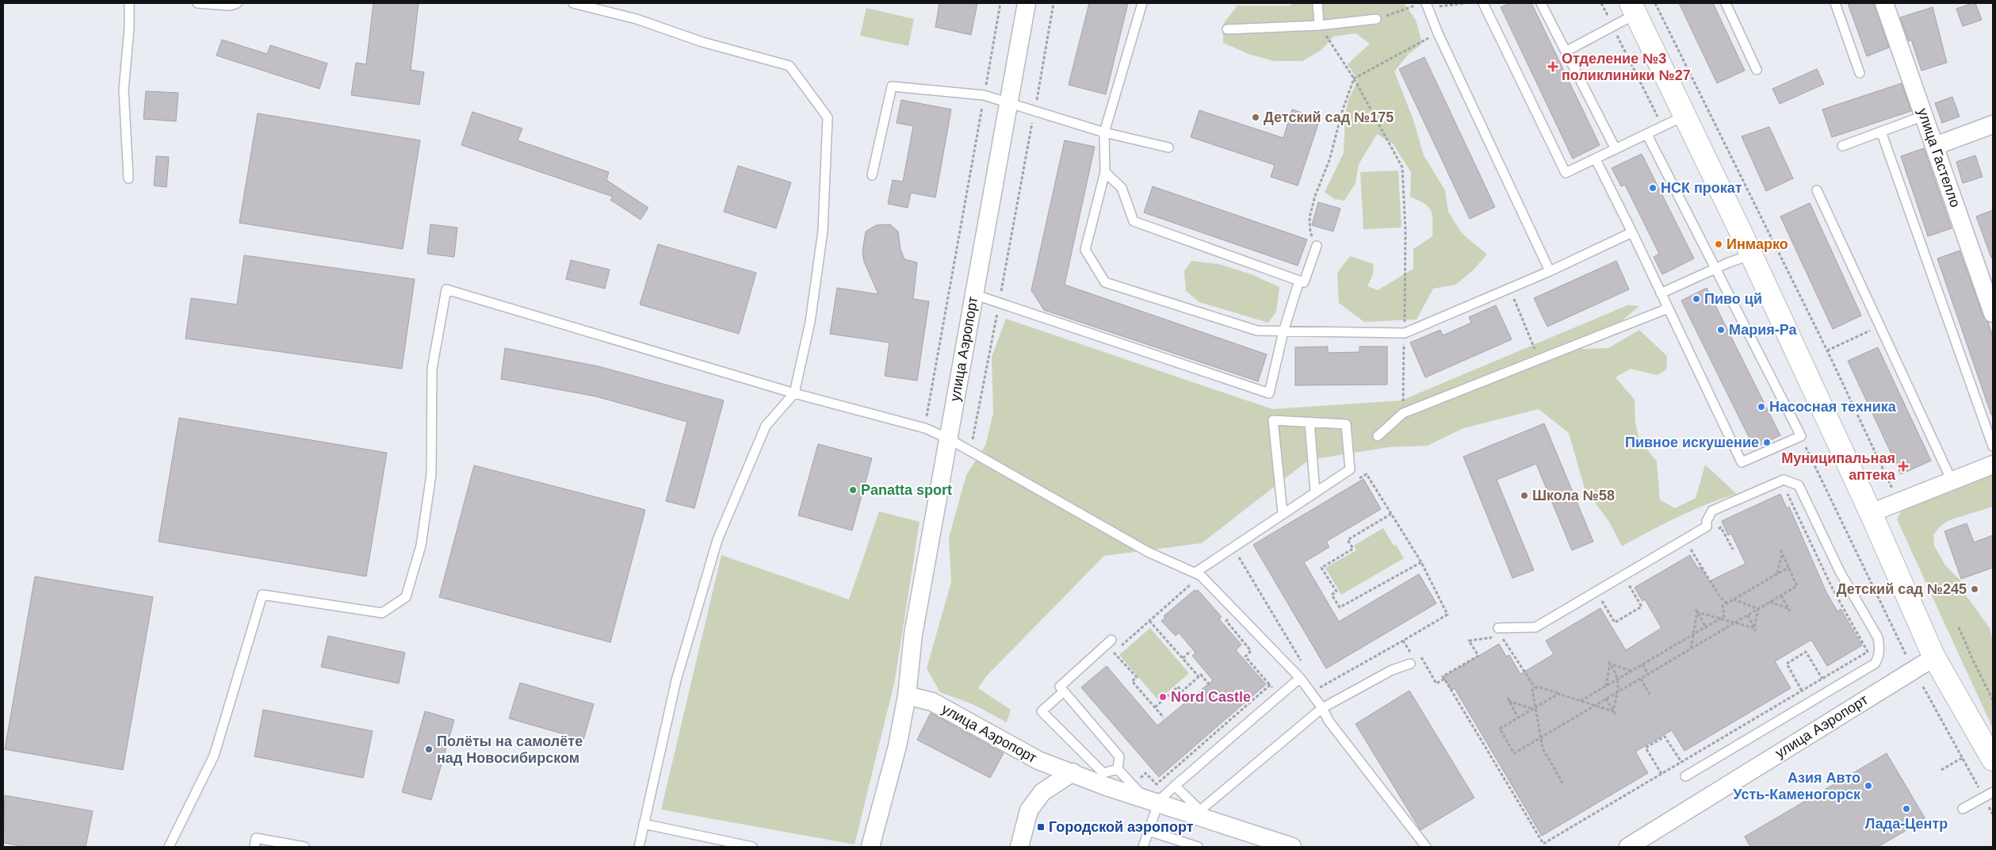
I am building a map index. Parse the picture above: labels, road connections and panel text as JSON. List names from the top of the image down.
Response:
{
  "streets": {
    "street": ["улица Гастелло", "улица Аэропорт"]
  },
  "places": {
    "health": ["Отделение №3 поликлиники №27", "Муниципальная аптека"],
    "other": [
      "Детский сад №175",
      "НСК прокат",
      "Инмарко",
      "Пиво цй",
      "Мария-Ра",
      "Насосная техника",
      "Пивное искушение",
      "Panatta sport",
      "Школа №58",
      "Детский сад №245",
      "Nord Castle",
      "Полёты на самолёте над Новосибирском",
      "Азия Авто Усть-Каменогорск",
      "Лада-Центр"
    ],
    "transit": ["Городской аэропорт"]
  }
}
